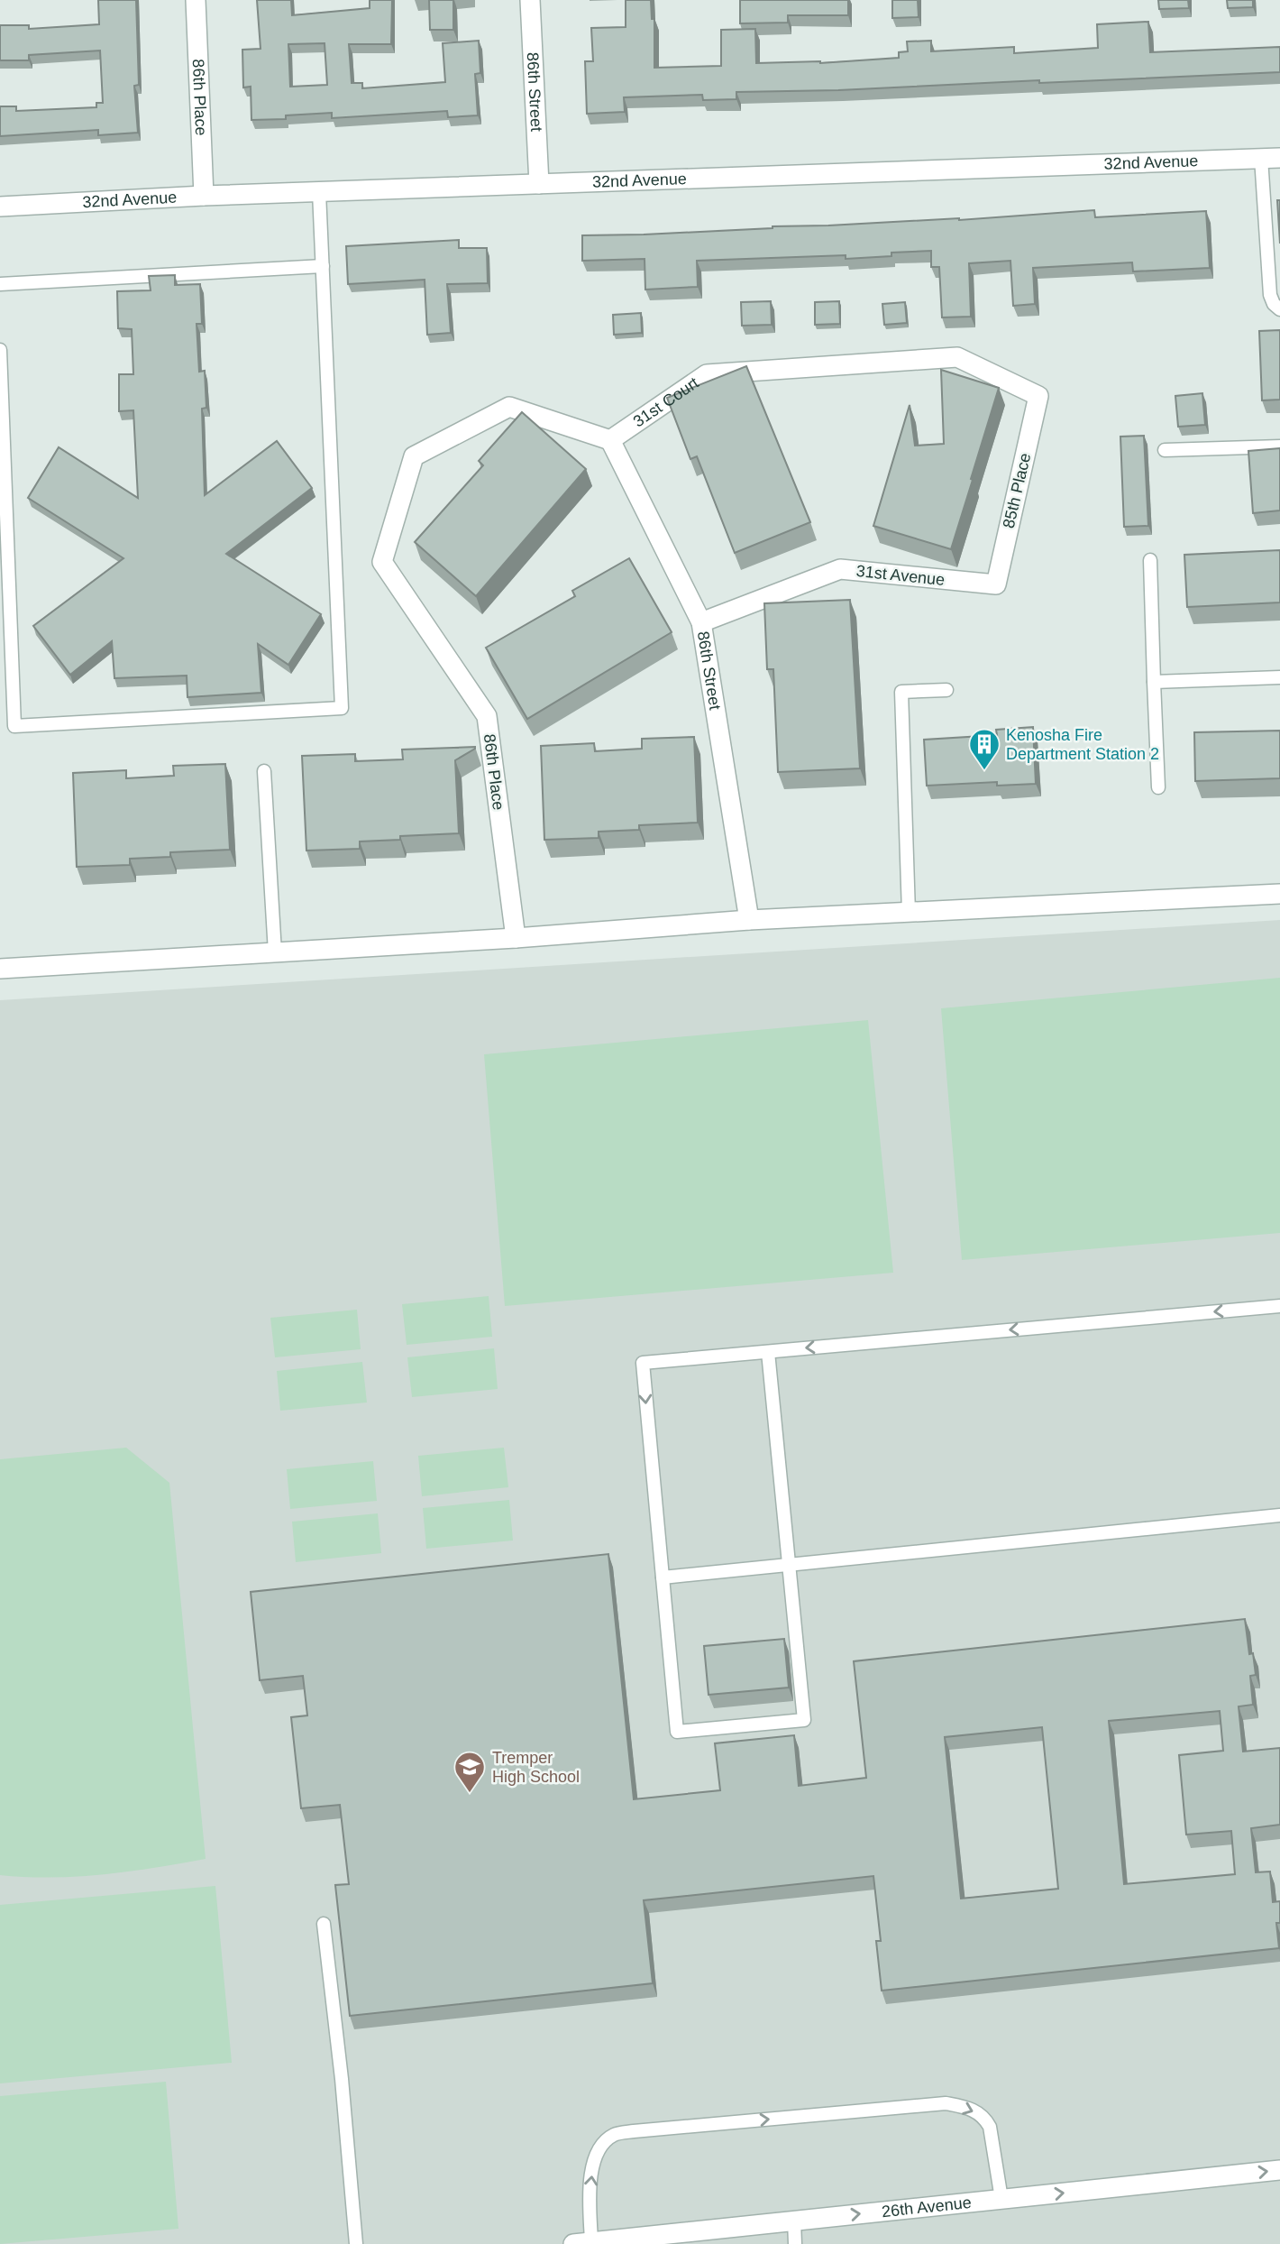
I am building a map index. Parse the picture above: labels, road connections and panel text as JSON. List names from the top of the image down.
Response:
{
  "streets": {
    "street": [
      "86th Street",
      "86th Place",
      "32nd Avenue",
      "31st Court",
      "85th Place",
      "31st Avenue",
      "26th Avenue"
    ]
  },
  "crossings": [
    ["86th Street", "86th Place"],
    ["86th Street", "32nd Avenue"],
    ["86th Street", "31st Court"],
    ["86th Street", "31st Avenue"],
    ["86th Place", "32nd Avenue"],
    ["86th Place", "31st Court"],
    ["31st Court", "85th Place"],
    ["85th Place", "31st Avenue"]
  ],
  "one_way": ["26th Avenue"],
  "places": {
    "building": ["Kenosha Fire Department Station 2"],
    "school or university": ["Tremper High School"]
  }
}
